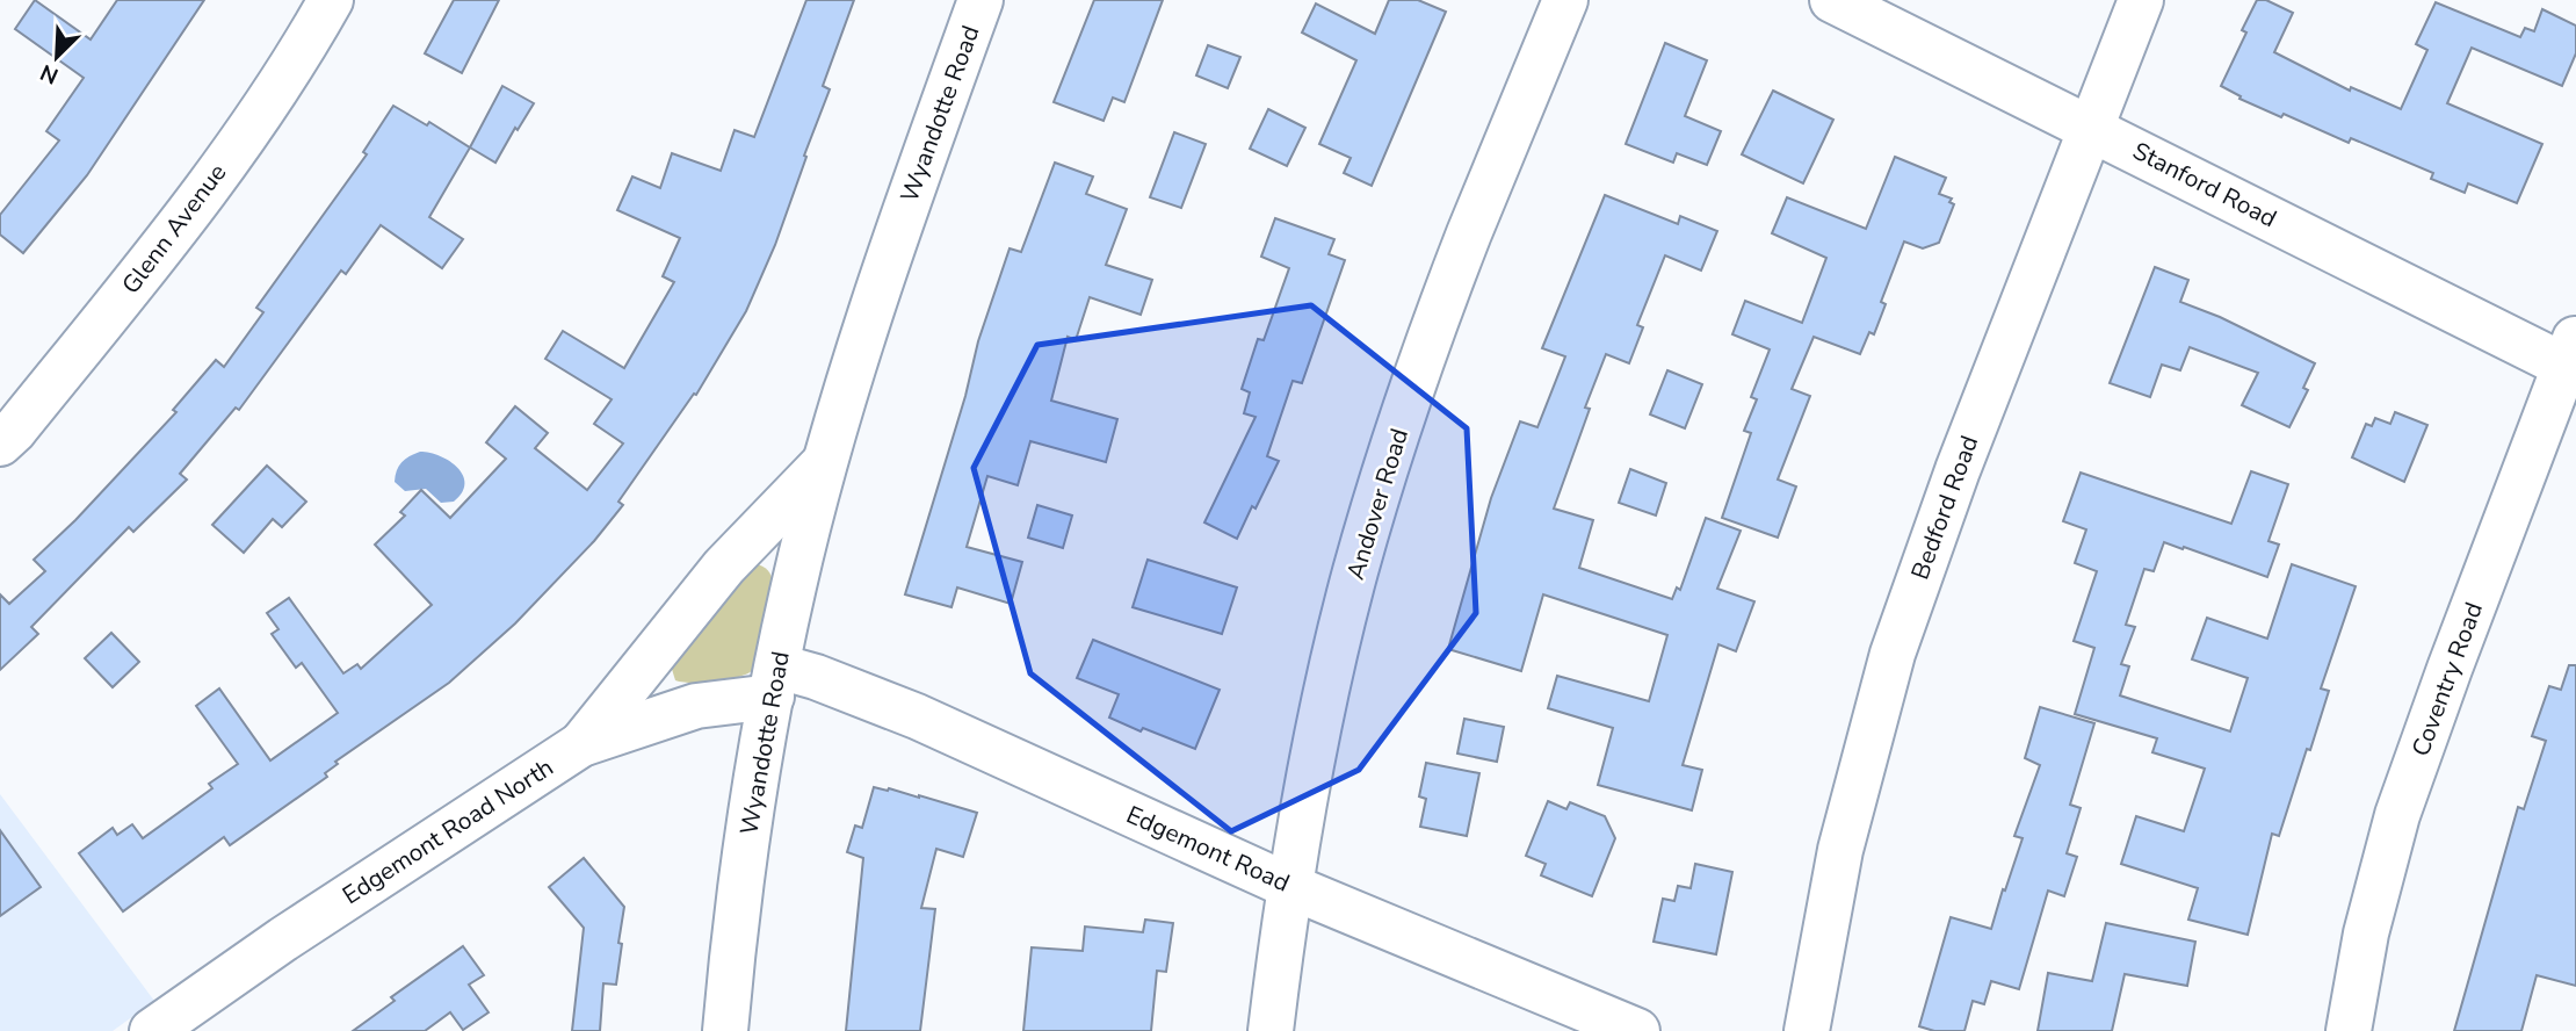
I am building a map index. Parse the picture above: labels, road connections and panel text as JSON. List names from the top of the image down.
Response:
{
  "streets": {
    "street": [
      "Wyandotte Road",
      "Stanford Road",
      "Glenn Avenue",
      "Andover Road",
      "Bedford Road",
      "Coventry Road",
      "Edgemont Road North",
      "Edgemont Road"
    ]
  },
  "crossings": [
    ["Wyandotte Road", "Edgemont Road North"],
    ["Wyandotte Road", "Edgemont Road"],
    ["Stanford Road", "Bedford Road"],
    ["Stanford Road", "Coventry Road"],
    ["Andover Road", "Edgemont Road"],
    ["Edgemont Road North", "Edgemont Road"]
  ],
  "north": "bottom left"
}
